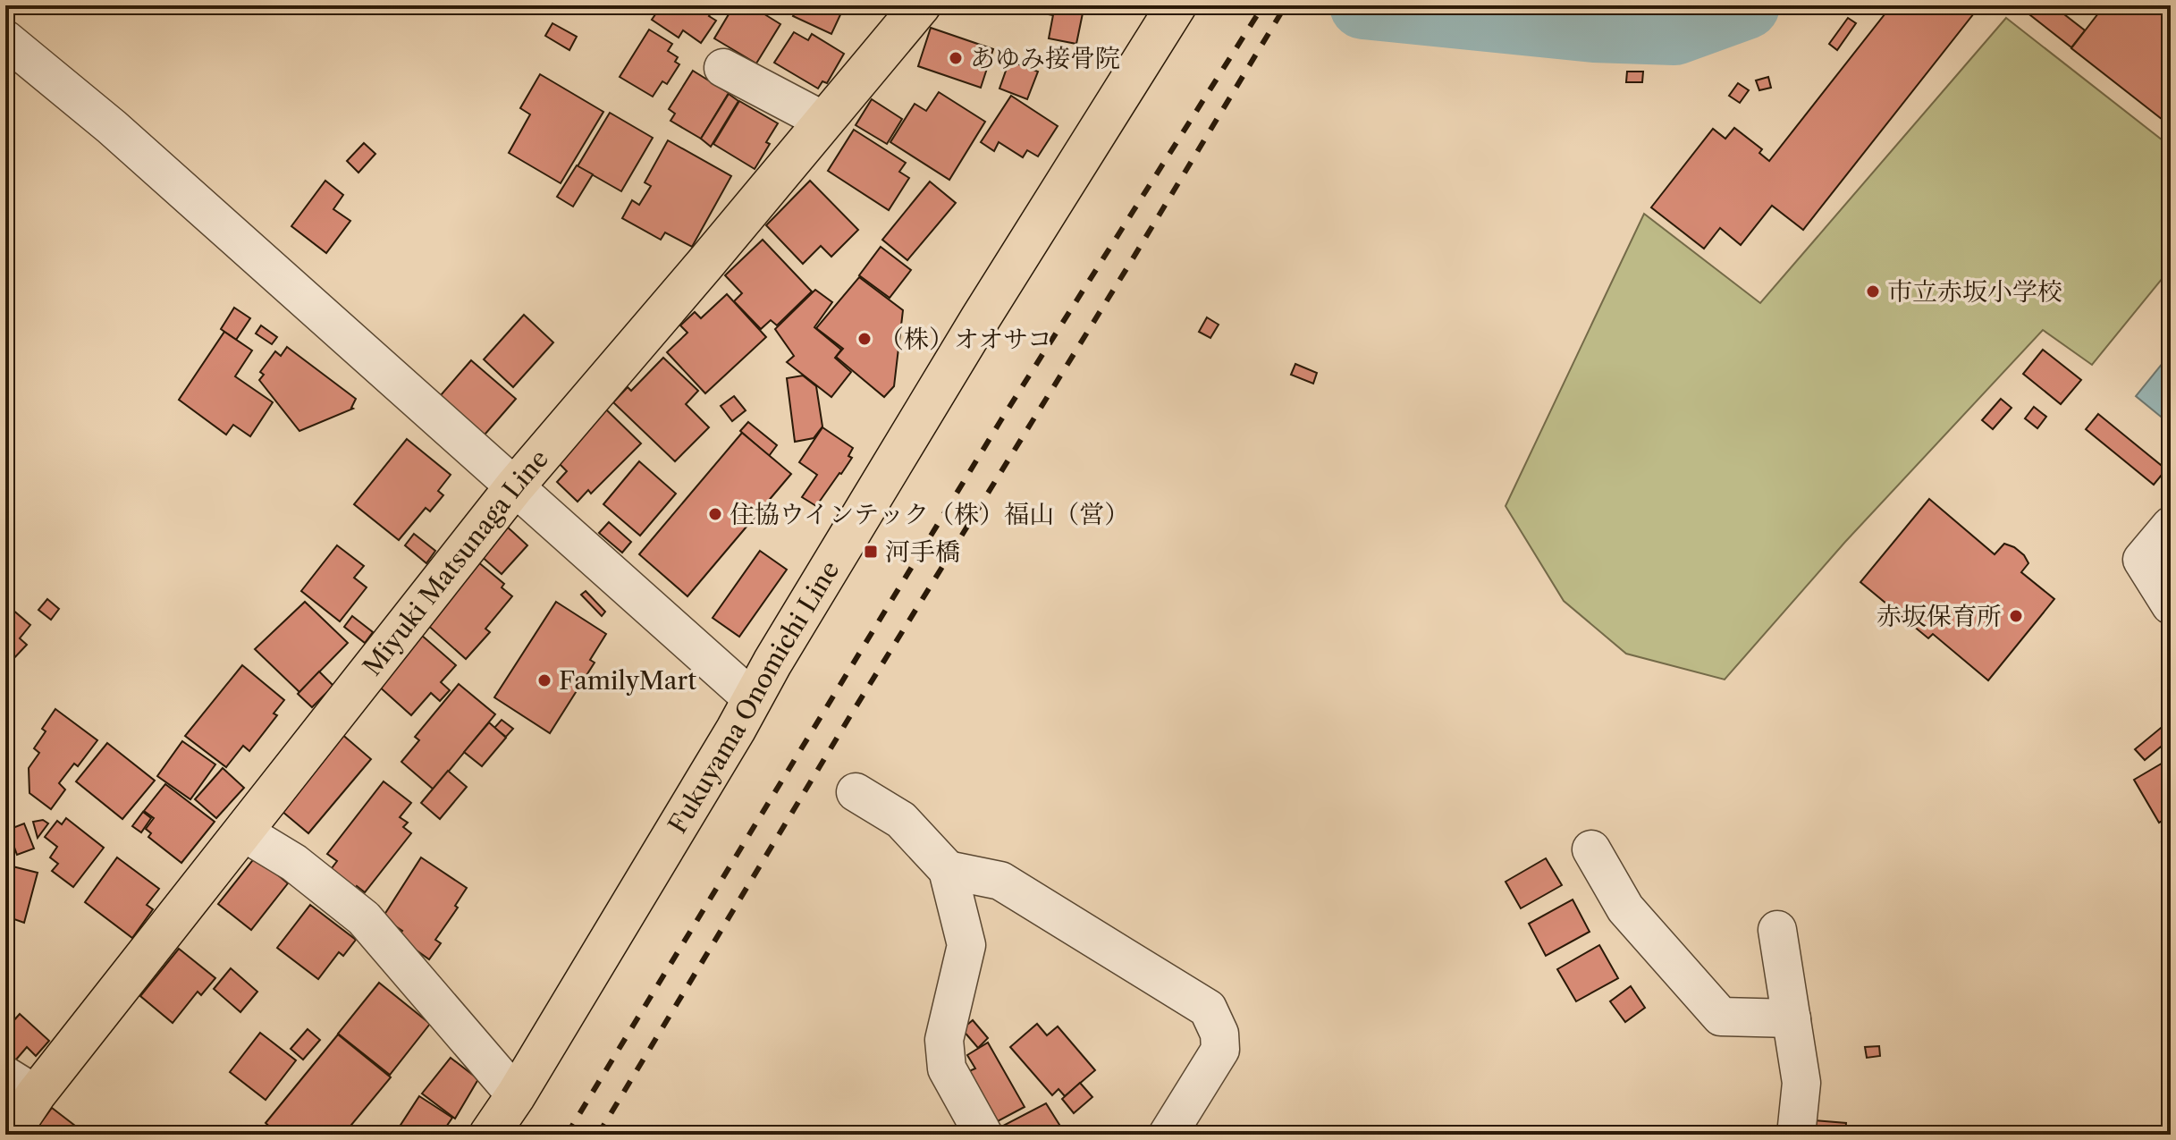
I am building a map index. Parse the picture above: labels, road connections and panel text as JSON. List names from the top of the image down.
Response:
{
  "streets": {
    "main road": ["Miyuki Matsunaga Line", "Fukuyama Onomichi Line"]
  },
  "places": {
    "other": [
      "あゆみ接骨院",
      "市立赤坂小学校",
      "（株）オオサコ",
      "住協ウインテック（株）福山（営）",
      "赤坂保育所",
      "FamilyMart"
    ],
    "transit": ["河手橋"]
  }
}
